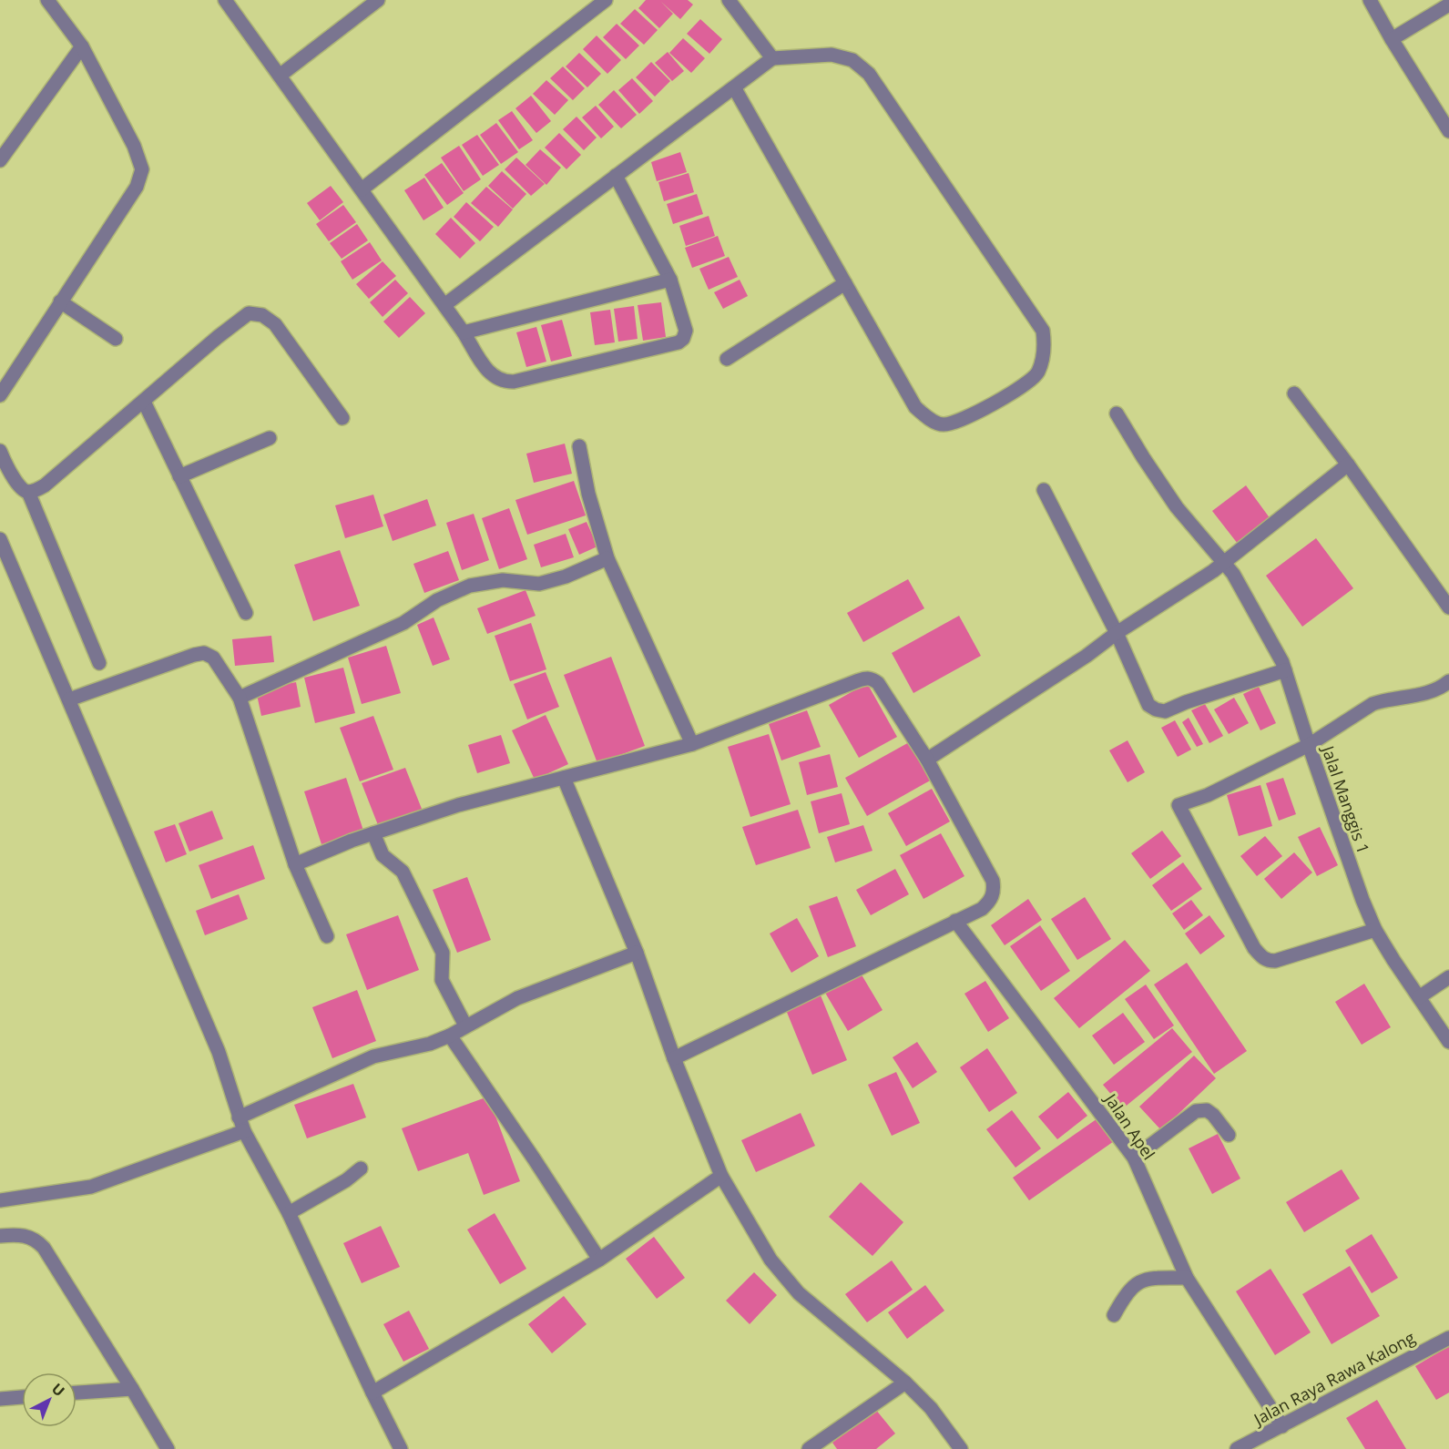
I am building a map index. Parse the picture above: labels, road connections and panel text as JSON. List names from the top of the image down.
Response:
{
  "streets": {
    "street": ["Jalal Manggis 1", "Jalan Apel", "Jalan Raya Rawa Kalong"]
  },
  "crossings": [
    ["Jalan Apel", "Jalan Raya Rawa Kalong"]
  ],
  "north": "top right"
}
